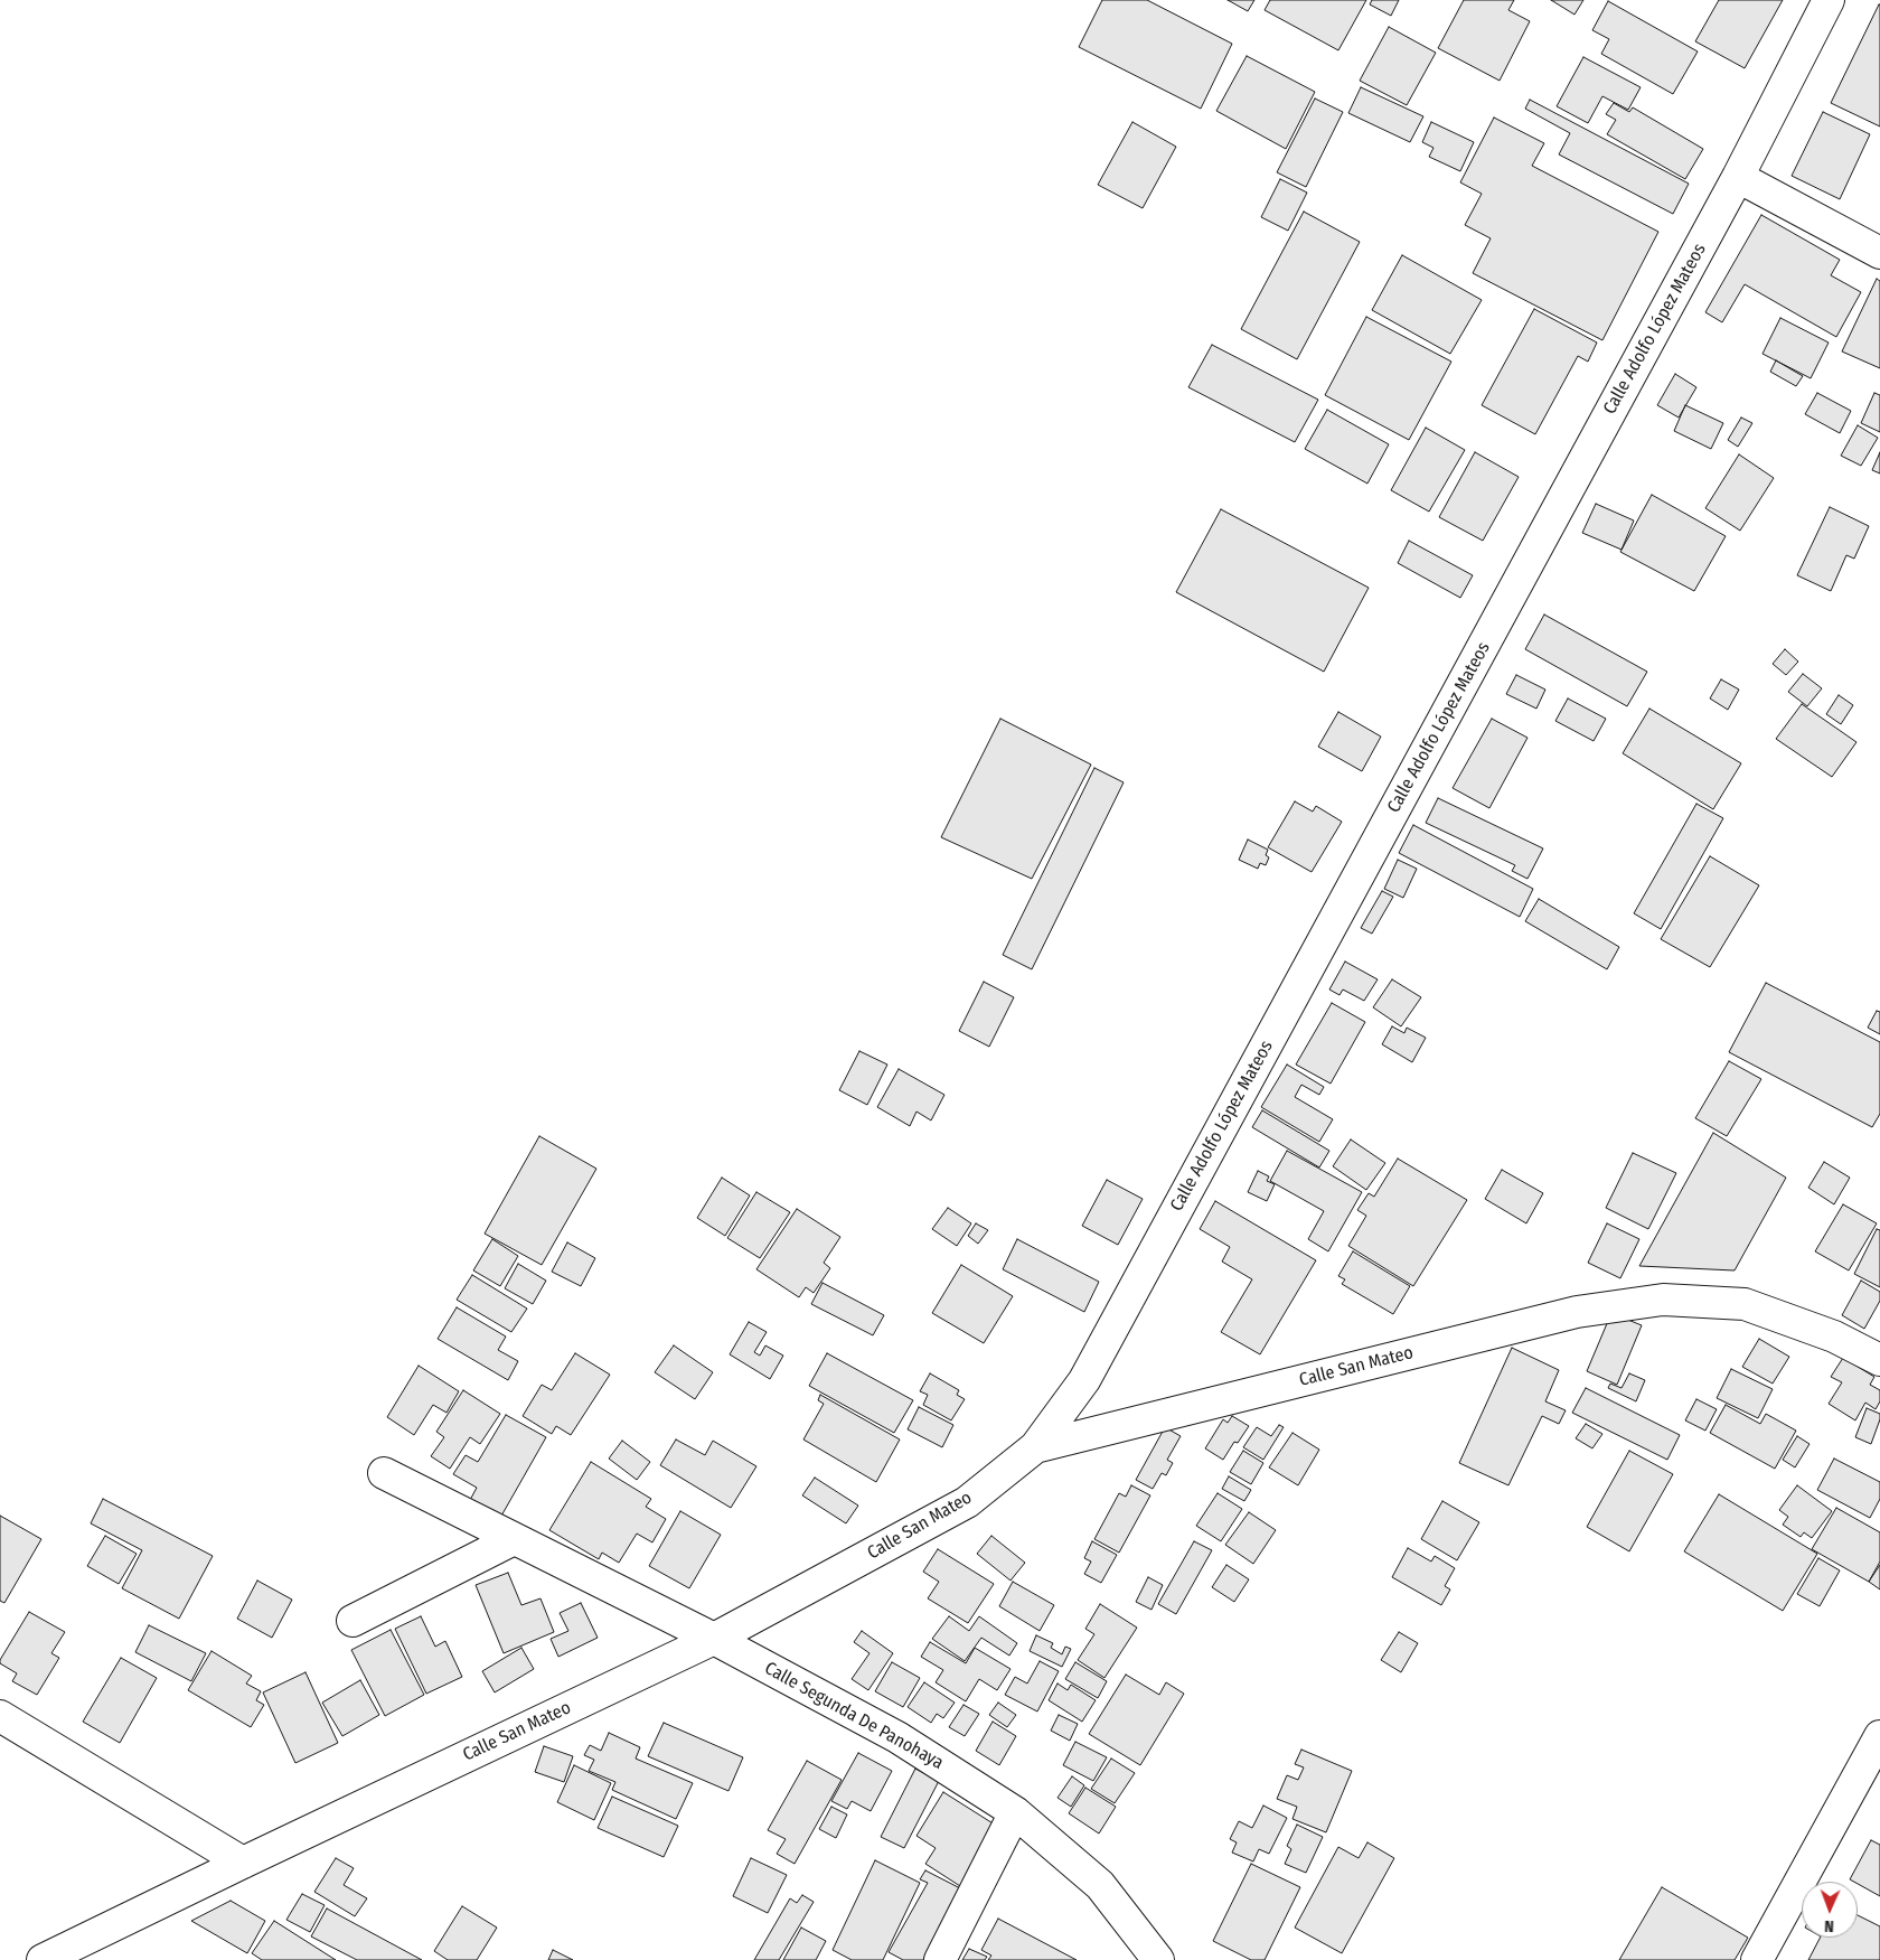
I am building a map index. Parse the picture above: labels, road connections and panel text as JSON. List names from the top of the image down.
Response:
{
  "streets": {
    "street": ["Calle Adolfo López Mateos", "Calle San Mateo", "Calle Segunda De Panohaya"]
  },
  "crossings": [
    ["Calle Adolfo López Mateos", "Calle San Mateo"],
    ["Calle San Mateo", "Calle Segunda De Panohaya"]
  ],
  "north": "bottom"
}
